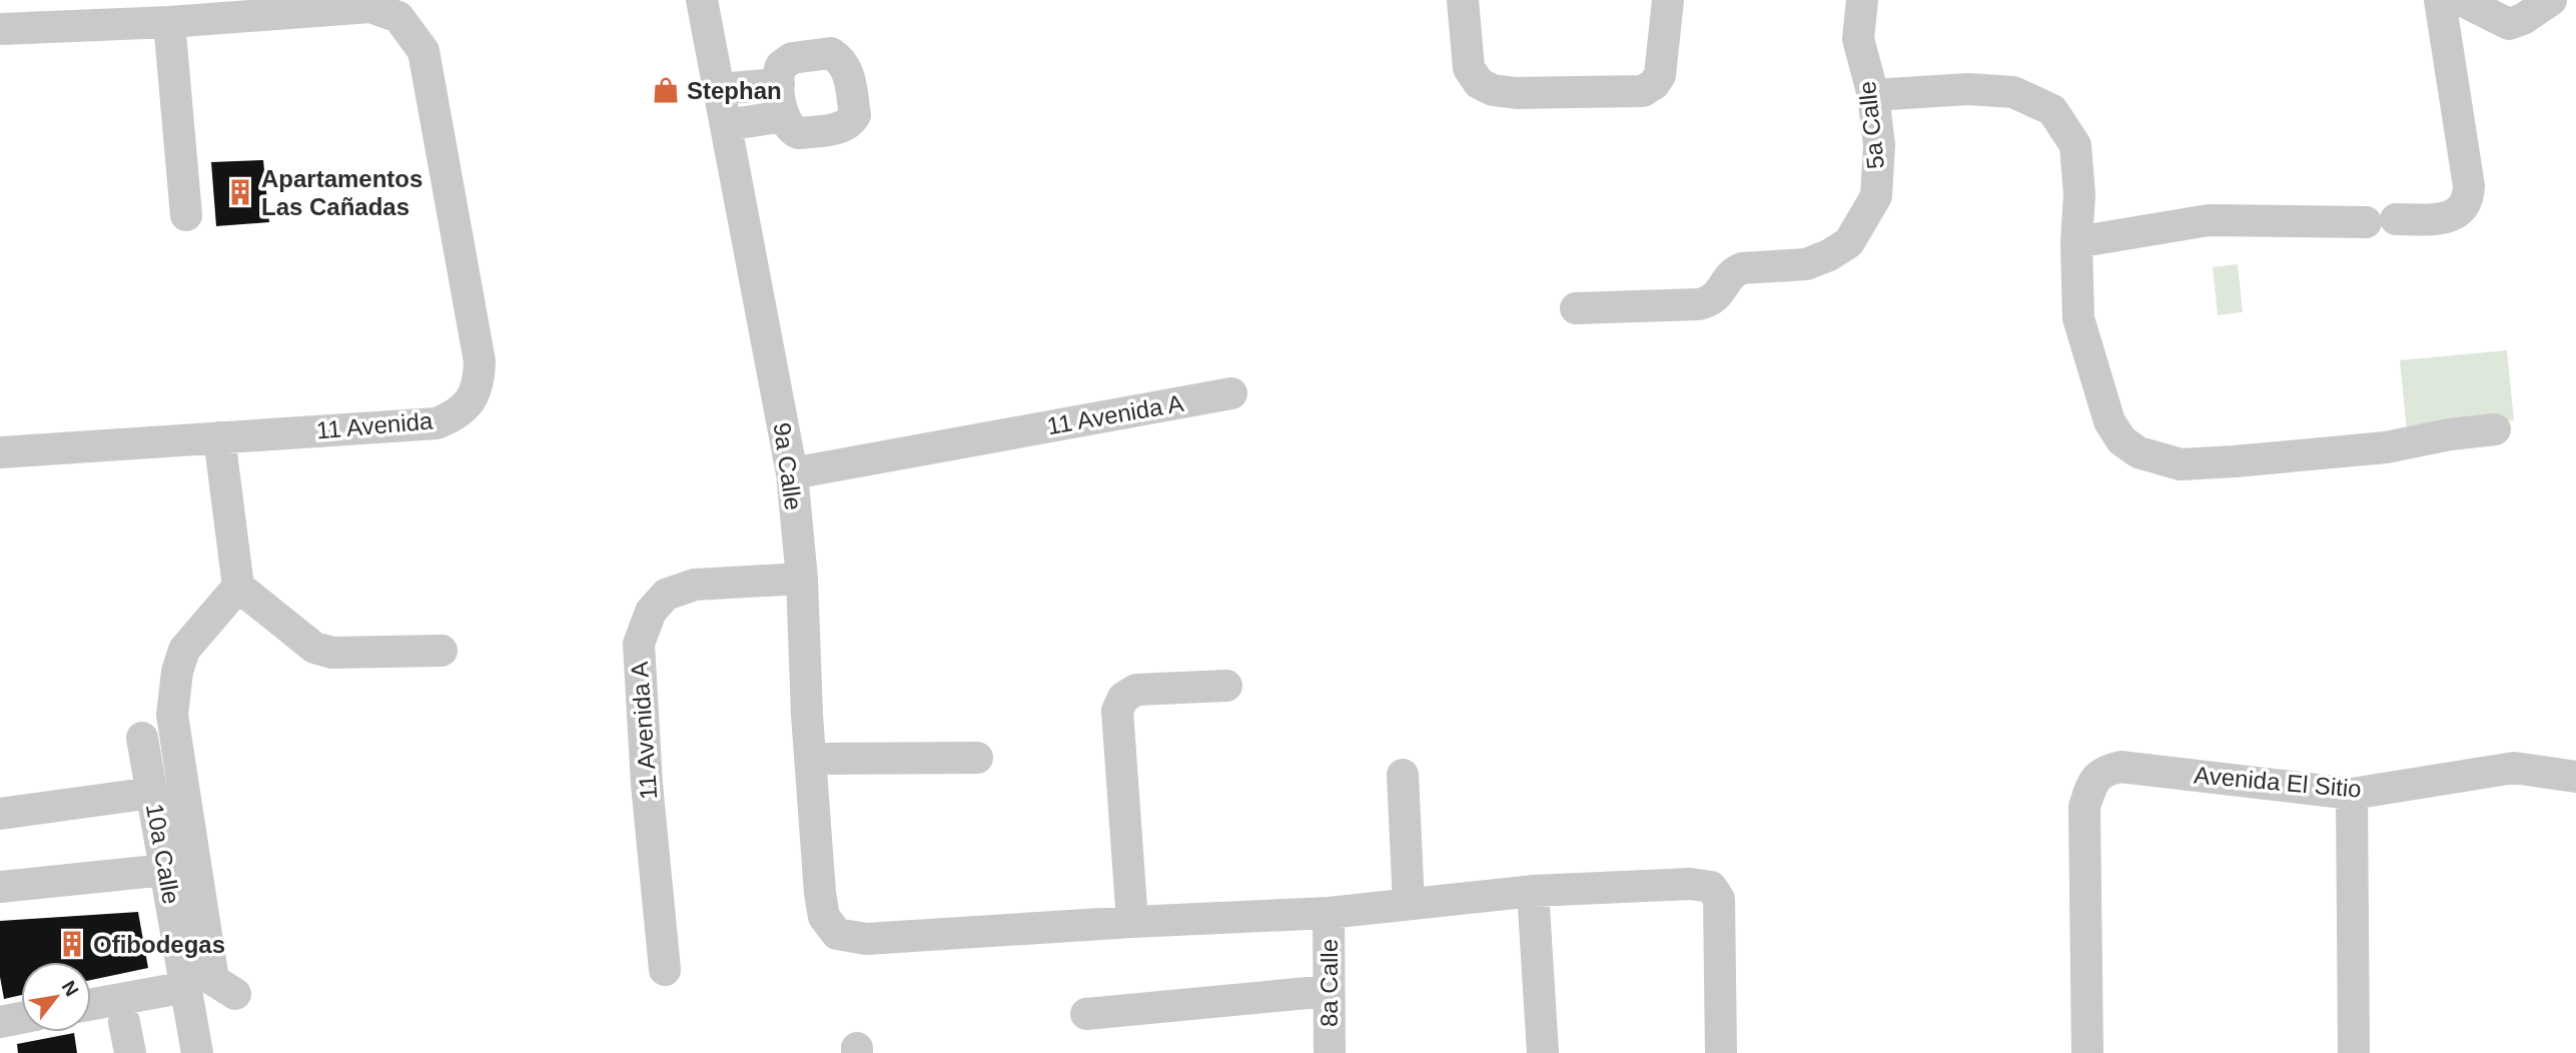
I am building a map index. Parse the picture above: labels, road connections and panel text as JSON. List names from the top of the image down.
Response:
{
  "streets": {
    "street": [
      "5a Calle",
      "11 Avenida A",
      "11 Avenida",
      "9a Calle",
      "Avenida El Sitio",
      "10a Calle",
      "8a Calle"
    ]
  },
  "crossings": [
    ["11 Avenida A", "9a Calle"]
  ],
  "places": {
    "shop": ["Stephan"],
    "building": ["Apartamentos Las Cañadas", "Ofibodegas"]
  },
  "north": "top right"
}
